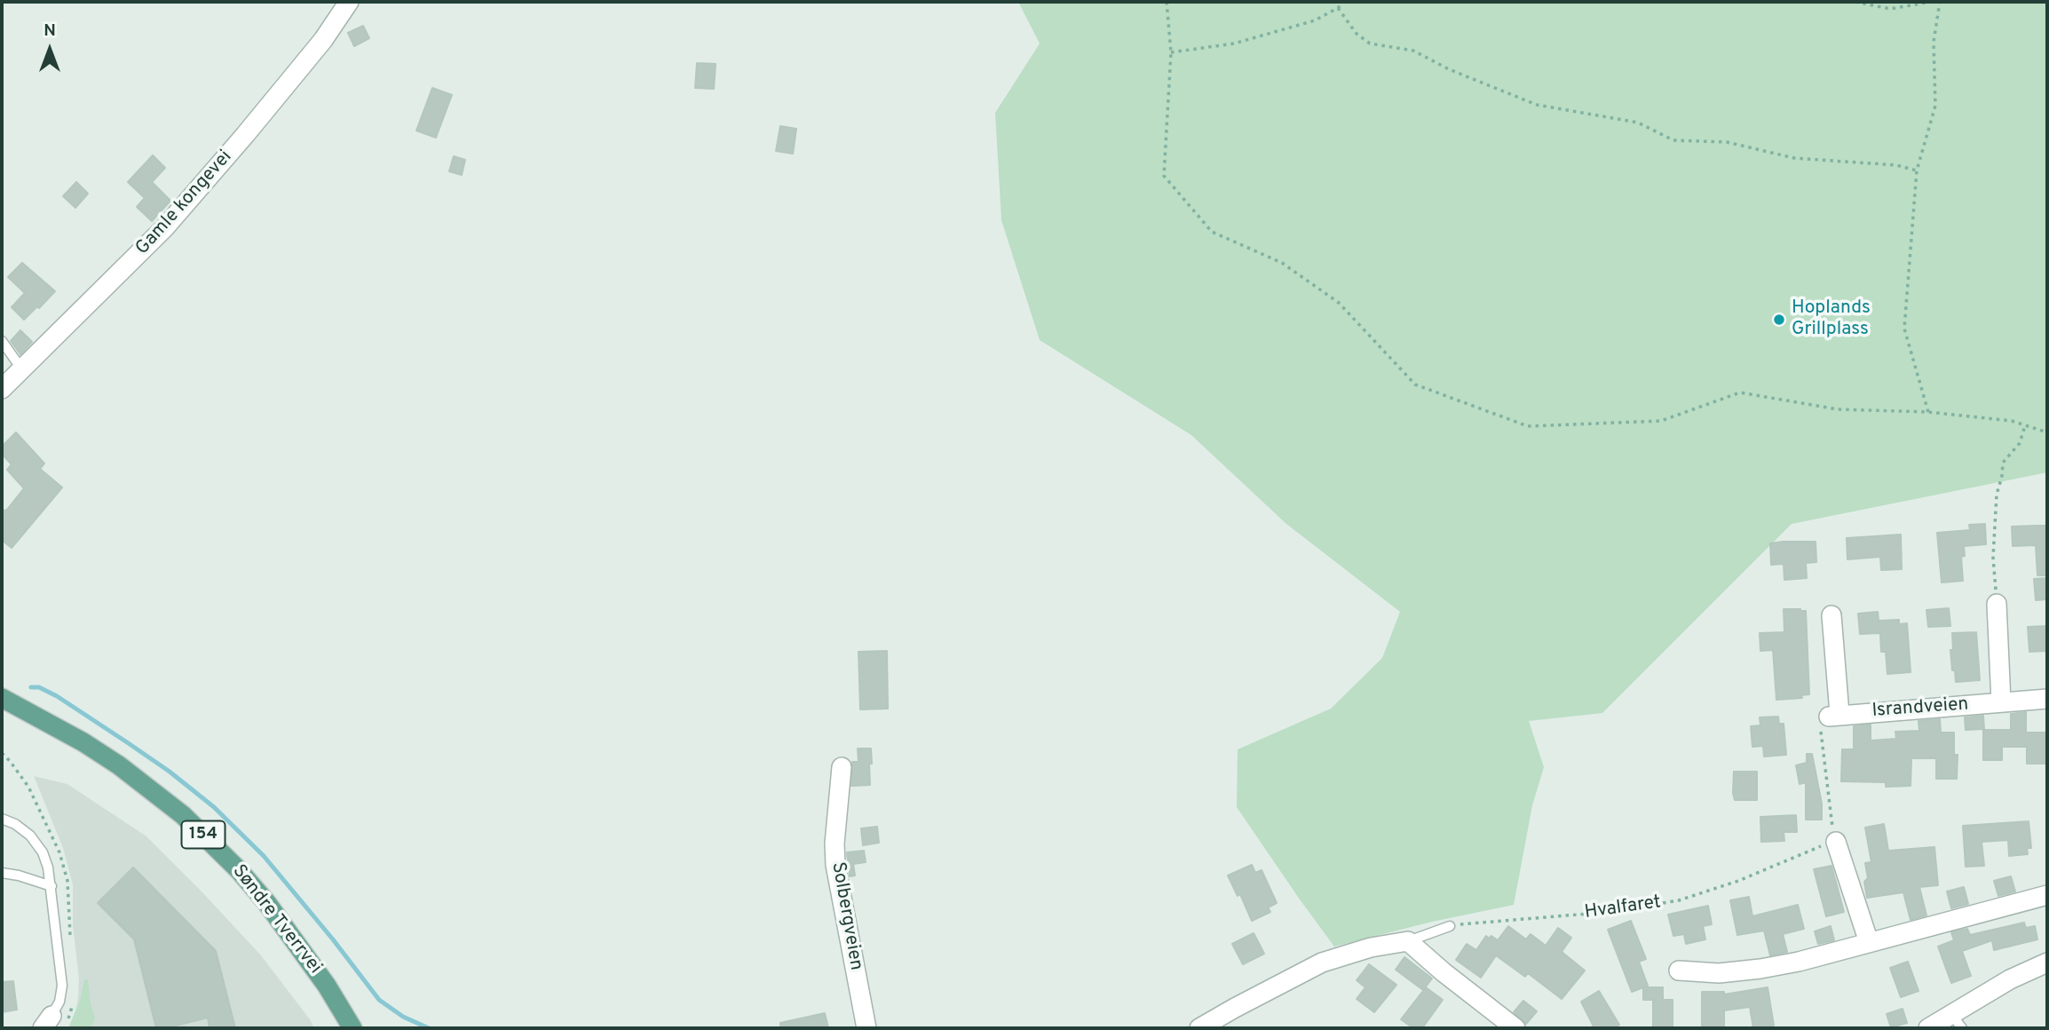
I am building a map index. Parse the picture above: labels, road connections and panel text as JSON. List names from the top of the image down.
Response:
{
  "streets": {
    "main road": ["154", "Søndre Tverrvei"],
    "street": ["Gamle kongevei", "Israndveien", "Solbergveien"],
    "path": ["Hvalfaret"]
  },
  "places": ["Hoplands Grillplass"],
  "north": "top"
}
